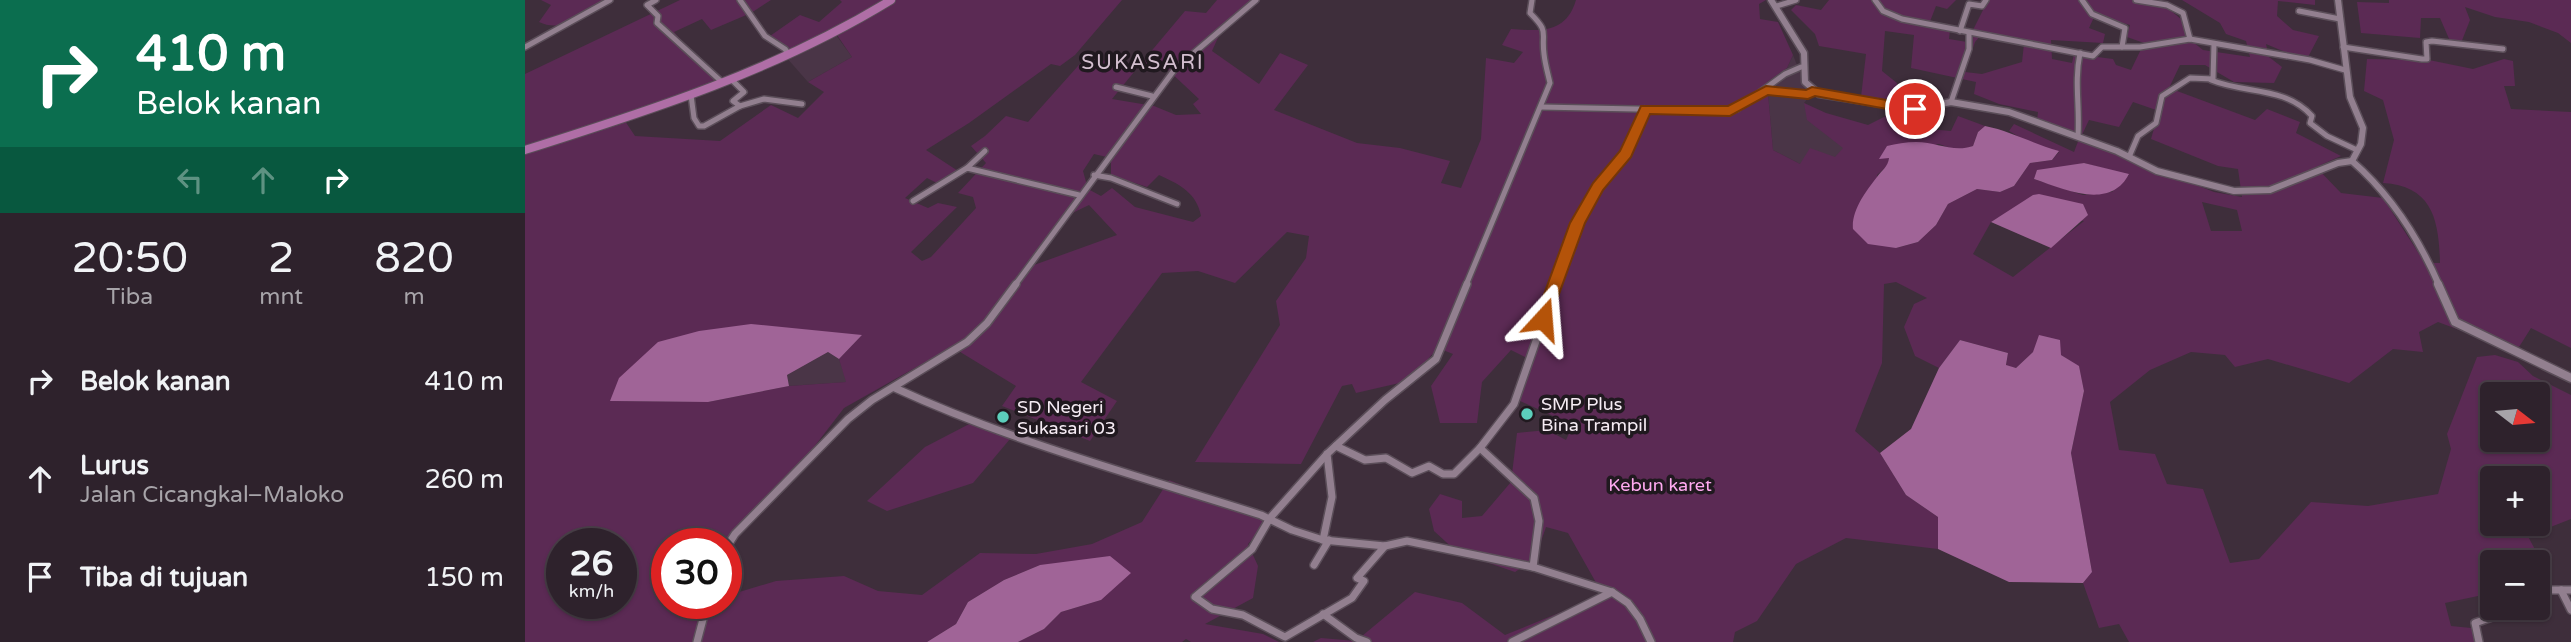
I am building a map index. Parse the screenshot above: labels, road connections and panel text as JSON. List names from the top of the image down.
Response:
{
  "districts": ["SUKASARI"],
  "parks": ["Kebun karet"],
  "places": ["SMP Plus Bina Trampil", "SD Negeri Sukasari 03"],
  "north": "right",
  "page": {
    "turn": ["410 m", "Belok kanan"],
    "eta": [
      "20:50",
      "Tiba",
      "2",
      "mnt",
      "820",
      "m"
    ],
    "list": [
      {
        "name": "Belok kanan",
        "value": "410 m"
      },
      {
        "name": "Lurus",
        "note": "Jalan Cicangkal–Maloko",
        "value": "260 m"
      },
      {
        "name": "Tiba di tujuan",
        "value": "150 m"
      }
    ],
    "map_buttons": ["+", "−"],
    "speed": "26 km/h",
    "limit": "30"
  }
}
